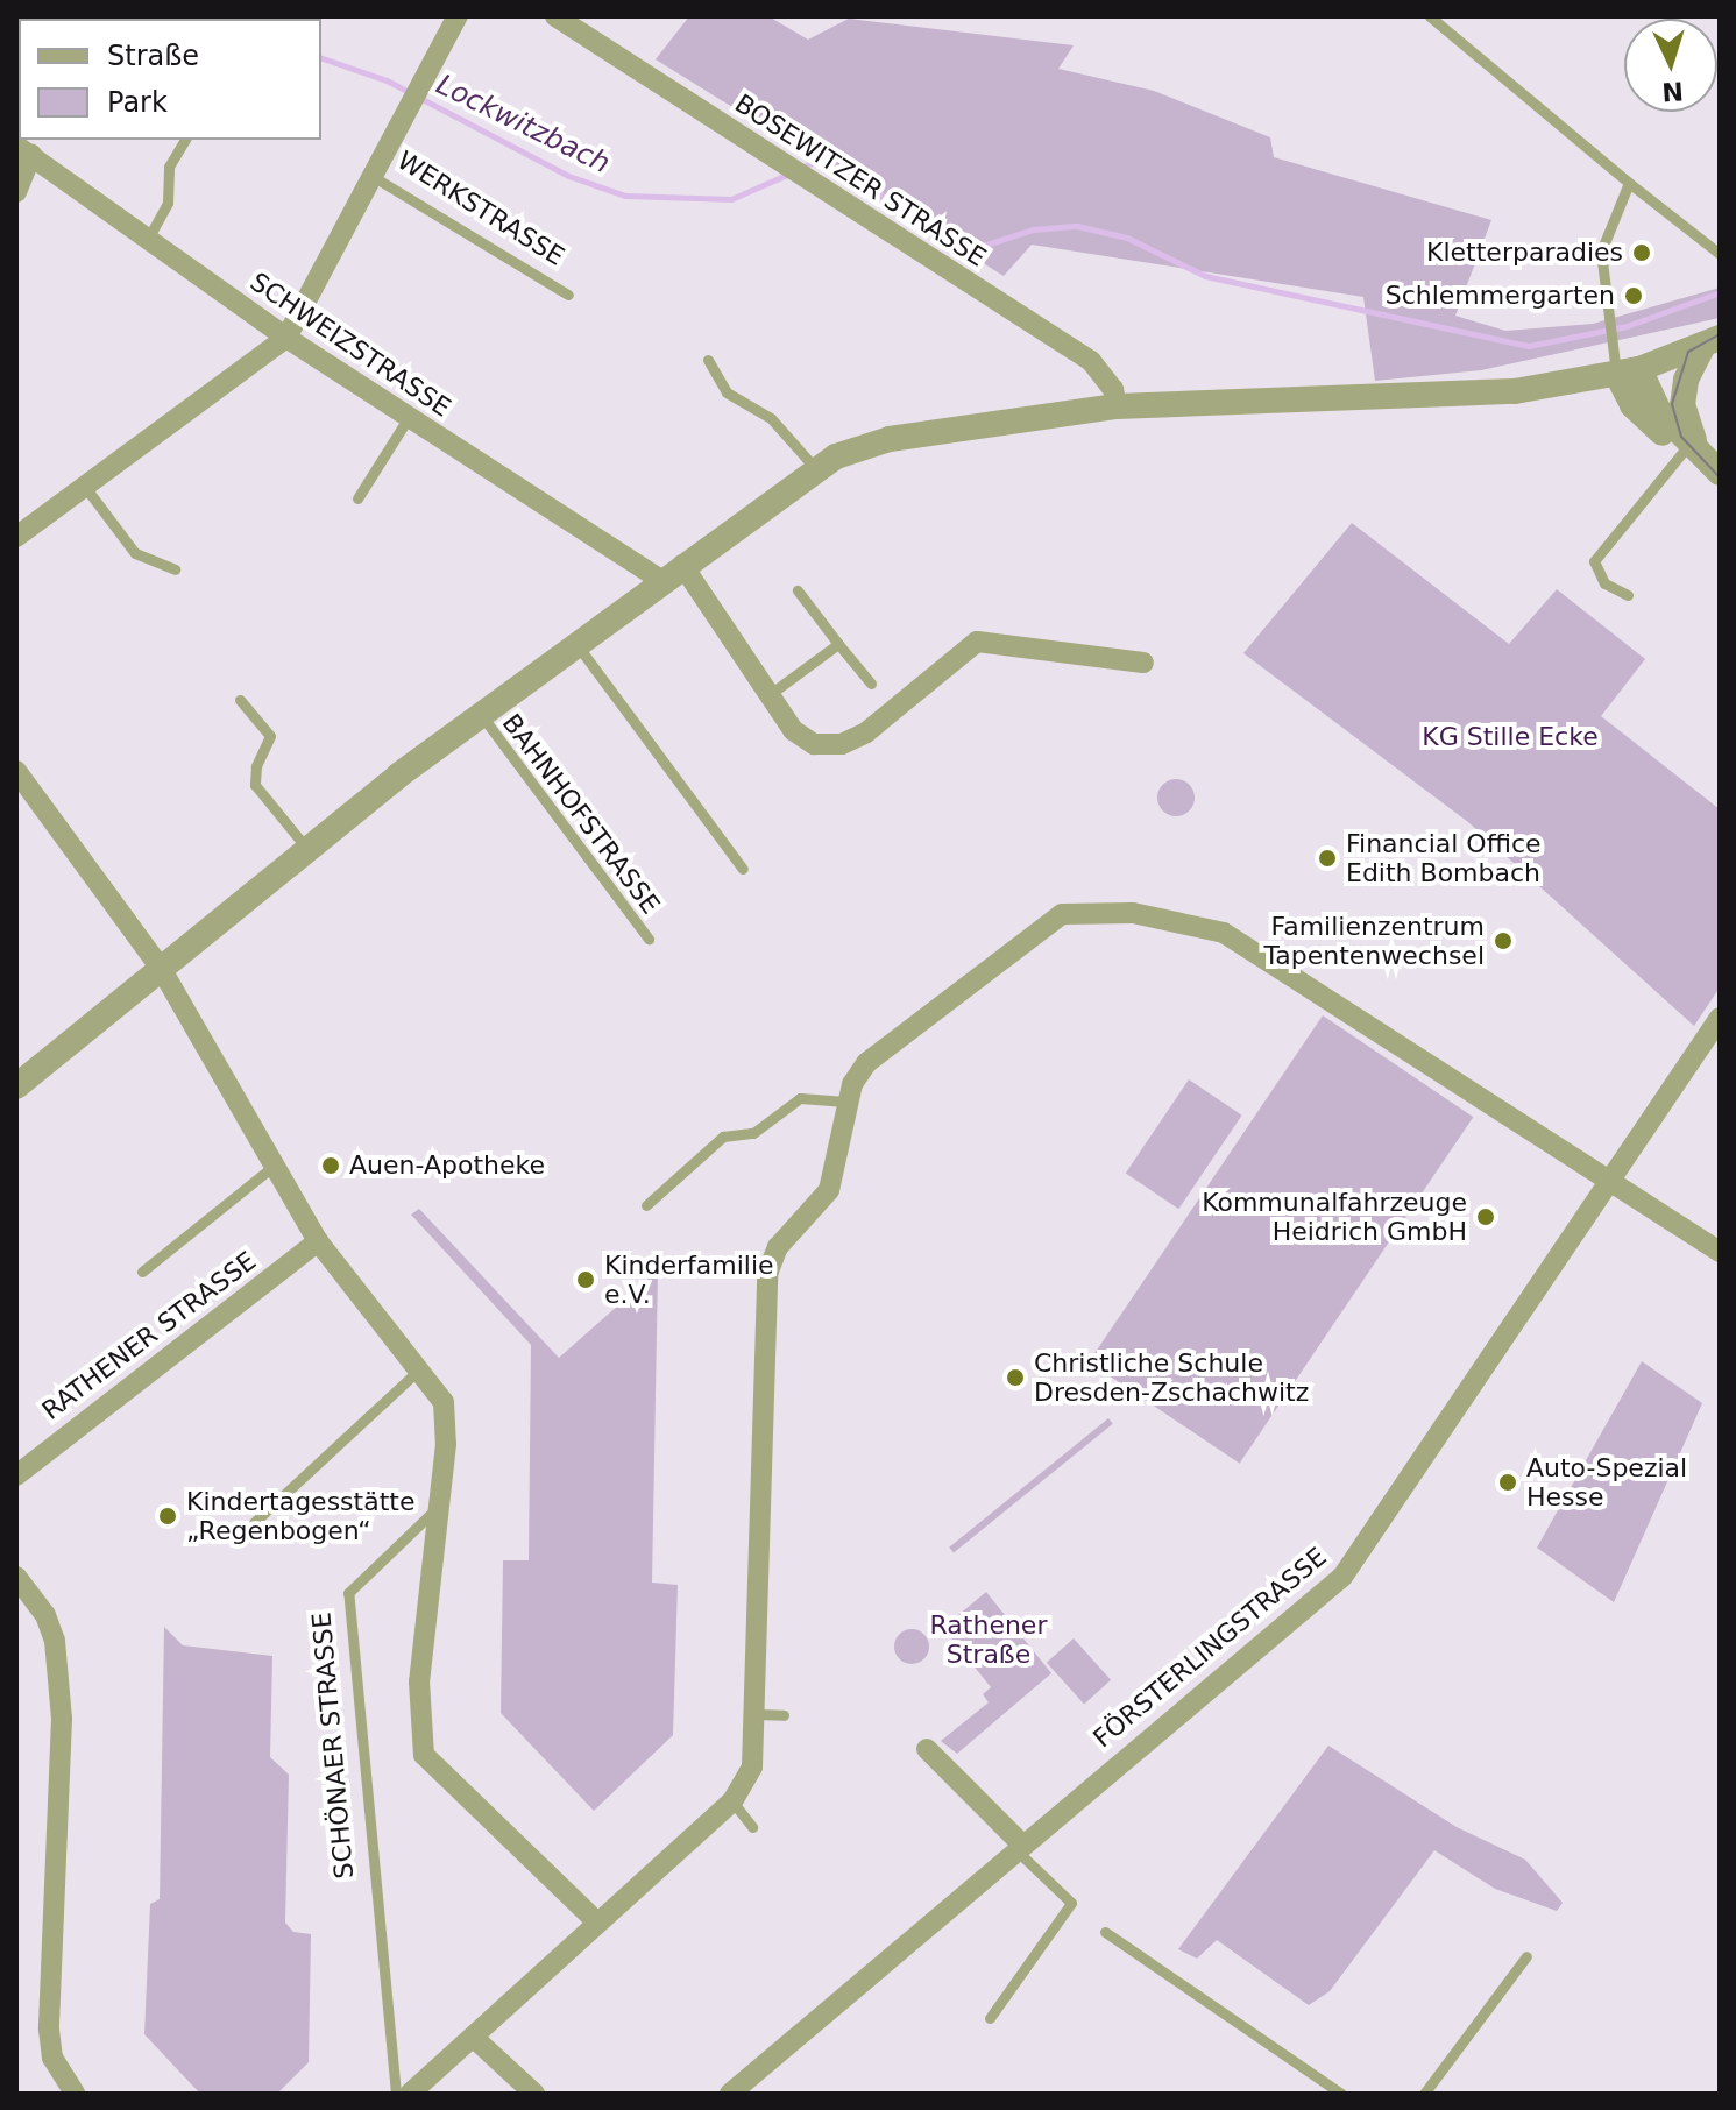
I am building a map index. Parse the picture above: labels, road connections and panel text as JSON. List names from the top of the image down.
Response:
{
  "streets": {
    "street": [
      "BOSEWITZER STRASSE",
      "WERKSTRASSE",
      "SCHWEIZSTRASSE",
      "RATHENER STRASSE",
      "FÖRSTERLINGSTRASSE"
    ],
    "lane": ["BAHNHOFSTRASSE", "SCHÖNAER STRASSE"]
  },
  "water": ["Lockwitzbach"],
  "parks": ["KG Stille Ecke", "Rathener Straße"],
  "places": [
    "Kletterparadies",
    "Schlemmergarten",
    "Financial Office Edith Bombach",
    "Familienzentrum Tapentenwechsel",
    "Auen-Apotheke",
    "Kommunalfahrzeuge Heidrich GmbH",
    "Kinderfamilie e.V.",
    "Christliche Schule Dresden-Zschachwitz",
    "Auto-Spezial Hesse",
    "Kindertagesstätte „Regenbogen“"
  ],
  "legend": ["Straße", "Park"],
  "north": "bottom"
}
